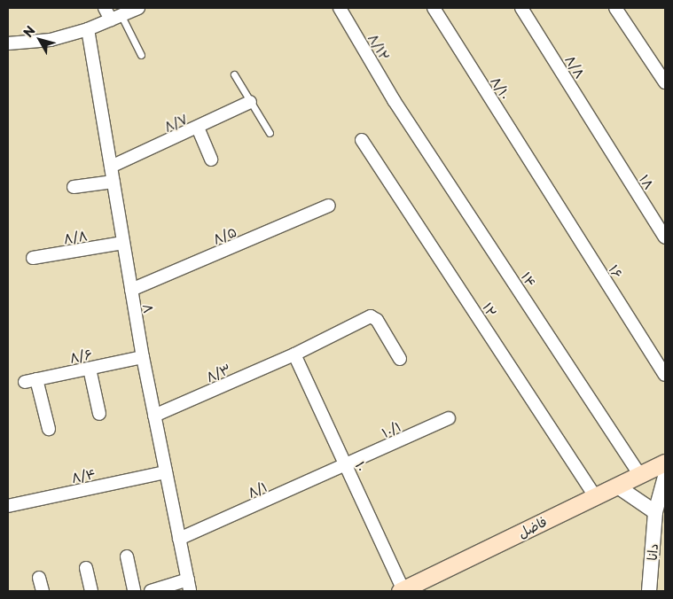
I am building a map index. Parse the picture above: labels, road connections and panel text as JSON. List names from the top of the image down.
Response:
{
  "streets": {
    "main road": ["فاضل"],
    "street": [
      "۸/۱۲",
      "۸/۸",
      "۸/۱۰",
      "۸/۷",
      "۱۸",
      "۸/۵",
      "۱۶",
      "۱۴",
      "۸",
      "۱۲",
      "۸/۶",
      "۸/۳",
      "۱۰/۱",
      "۱۰",
      "۸/۴",
      "۸/۱",
      "دانا"
    ]
  },
  "crossings": [
    ["۸/۱۲", "۱۴"],
    ["۸/۸", "۱۸"],
    ["۸/۸", "۸"],
    ["۸/۱۰", "۱۶"],
    ["۸/۷", "۸"],
    ["۸/۵", "۸"],
    ["۱۴", "فاضل"],
    ["۸", "۸/۶"],
    ["۸", "۸/۳"],
    ["۸", "۸/۴"],
    ["۸", "۸/۱"],
    ["۱۲", "فاضل"],
    ["۸/۳", "۱۰"],
    ["۱۰/۱", "۱۰"],
    ["۱۰/۱", "۸/۱"],
    ["۱۰", "۸/۱"],
    ["۱۰", "فاضل"]
  ],
  "north": "top left"
}
